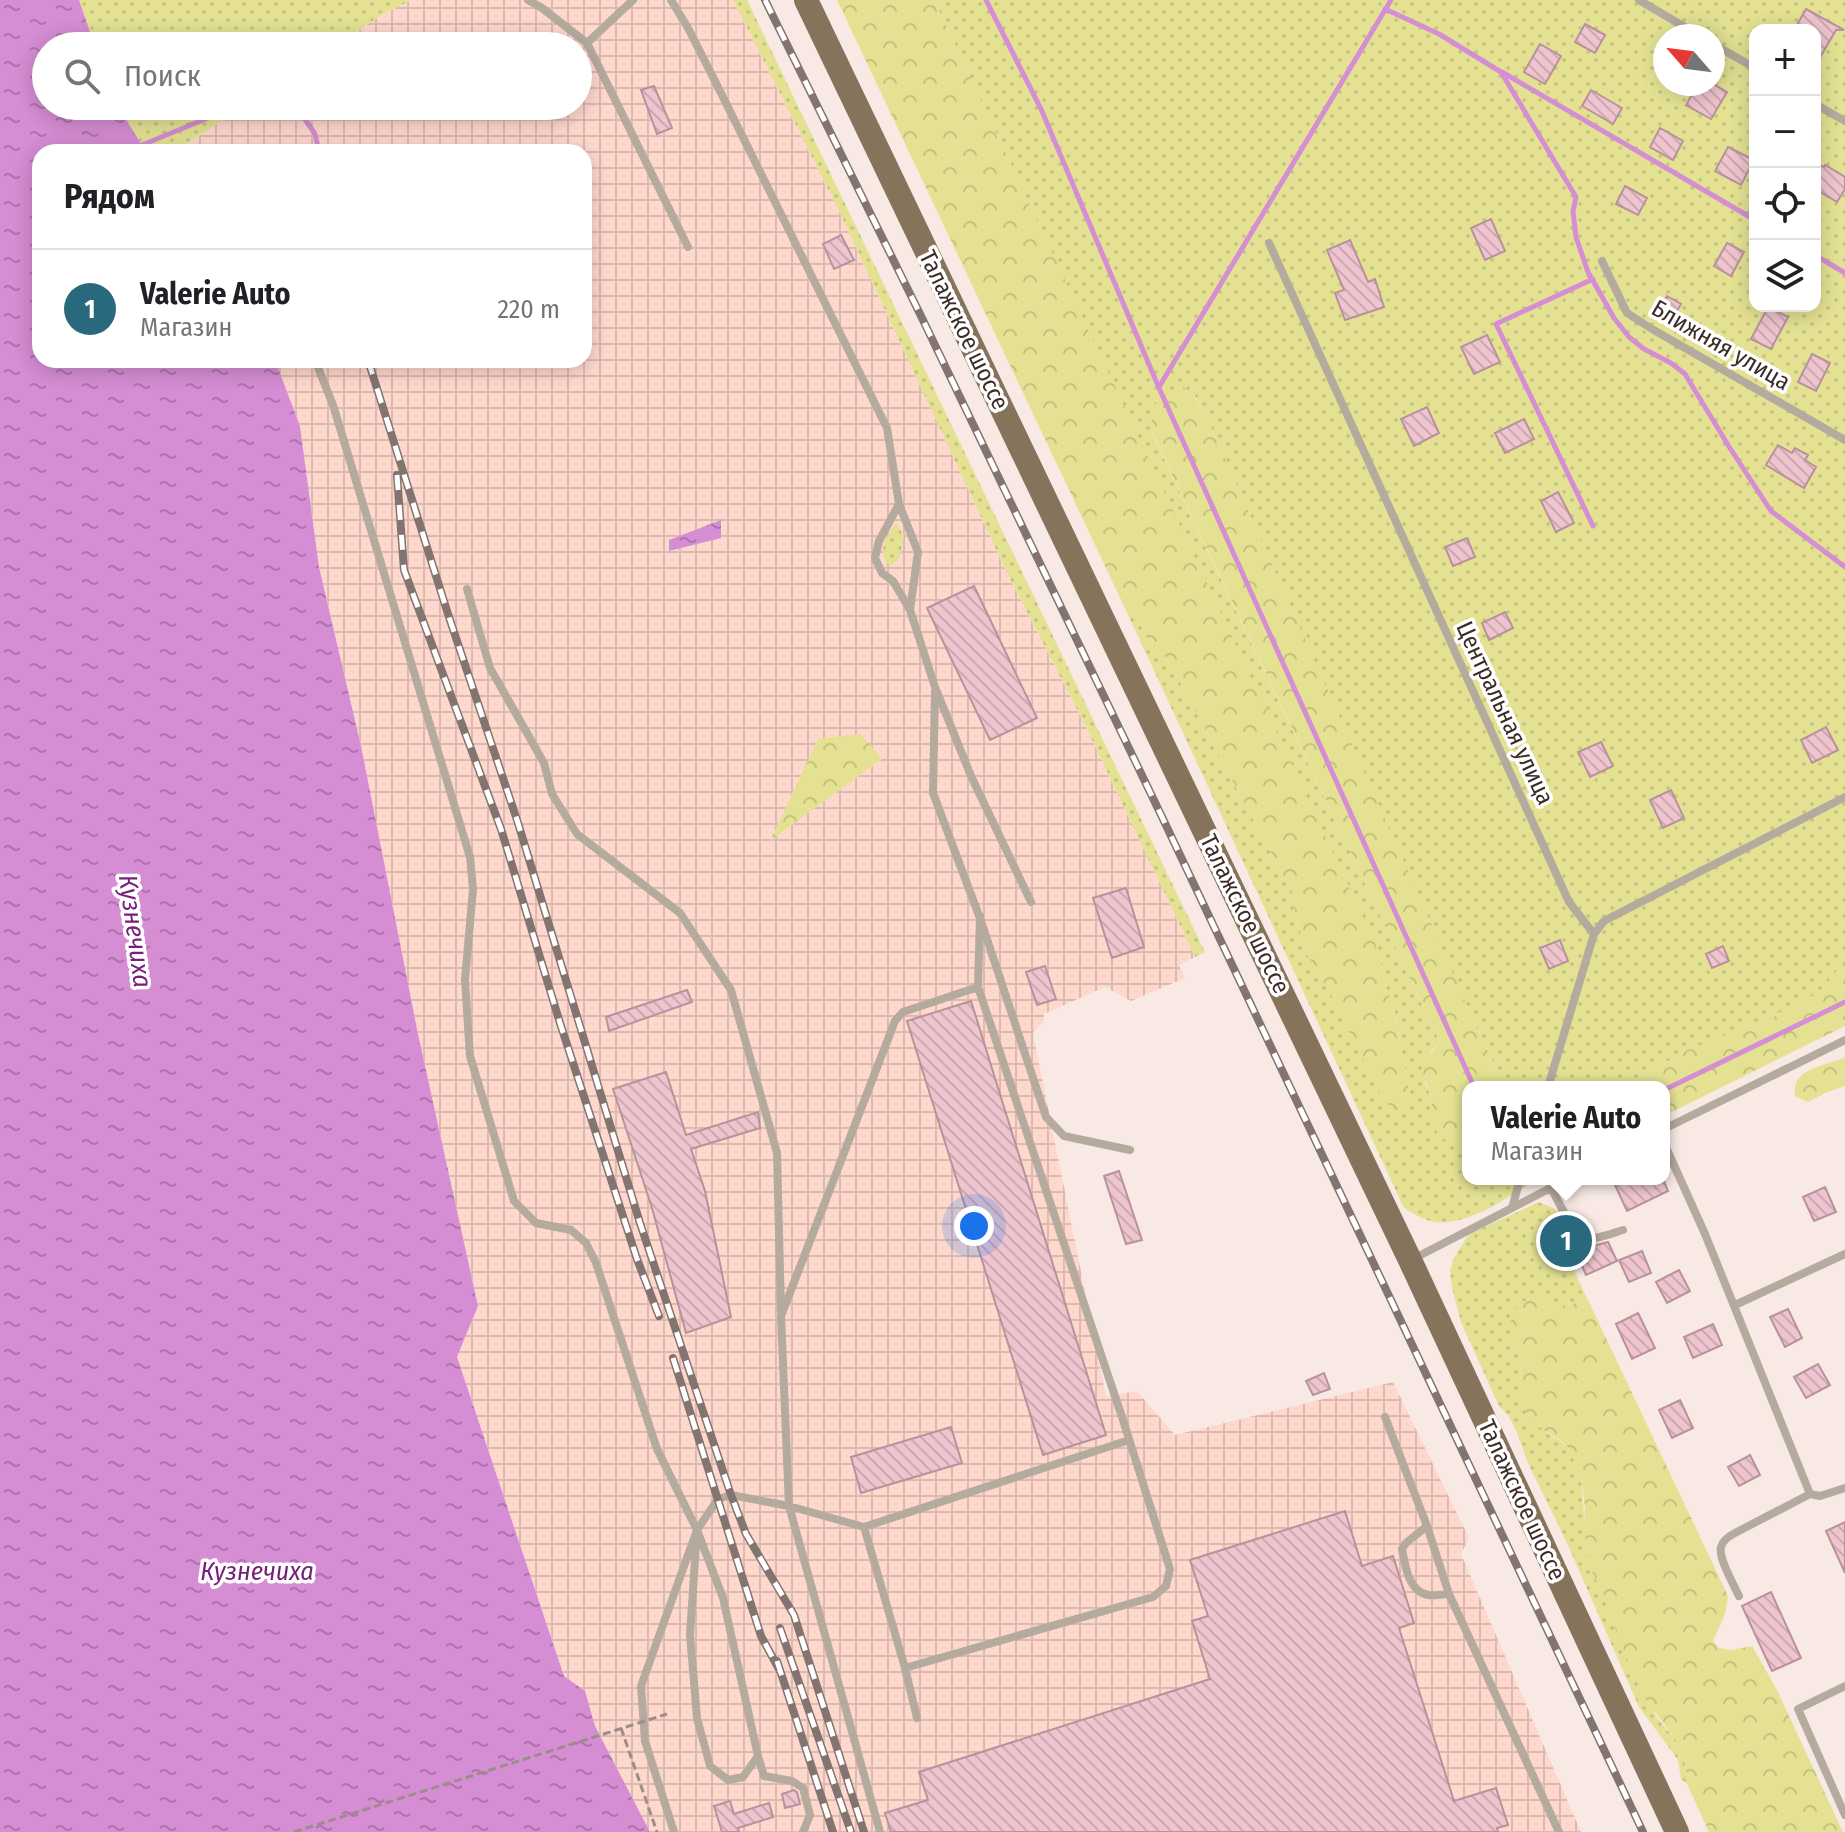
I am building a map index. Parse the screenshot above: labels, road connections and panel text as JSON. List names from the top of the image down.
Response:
{
  "streets": {
    "main road": ["Талажское шоссе"],
    "lane": ["Ближняя улица", "Центральная улица"]
  },
  "water": ["Кузнечиха"],
  "north": "top left",
  "page": {
    "map_buttons": ["+", "−"],
    "search": "Поиск",
    "heading": "Рядом",
    "list": [
      {
        "mark": "1",
        "name": "Valerie Auto",
        "note": "Магазин",
        "value": "220 m"
      }
    ],
    "popup": ["Valerie Auto", "Магазин"],
    "pins": "1"
  }
}
